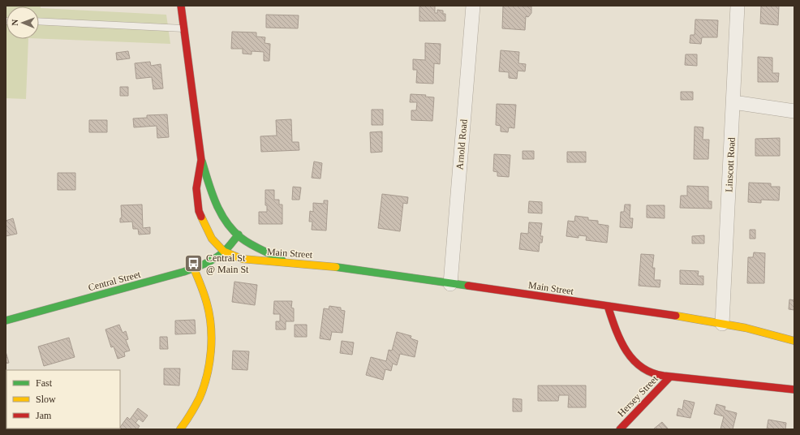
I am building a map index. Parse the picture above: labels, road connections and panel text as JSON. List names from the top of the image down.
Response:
{
  "streets": {
    "main road": ["Main Street", "Central Street", "Hersey Street"],
    "street": ["Arnold Road", "Linscott Road"]
  },
  "crossings": [
    ["Arnold Road", "Main Street"],
    ["Linscott Road", "Main Street"],
    ["Main Street", "Central Street"]
  ],
  "places": {
    "bus stop": ["Central St @ Main St"]
  },
  "legend": ["Fast", "Slow", "Jam"],
  "north": "left"
}
